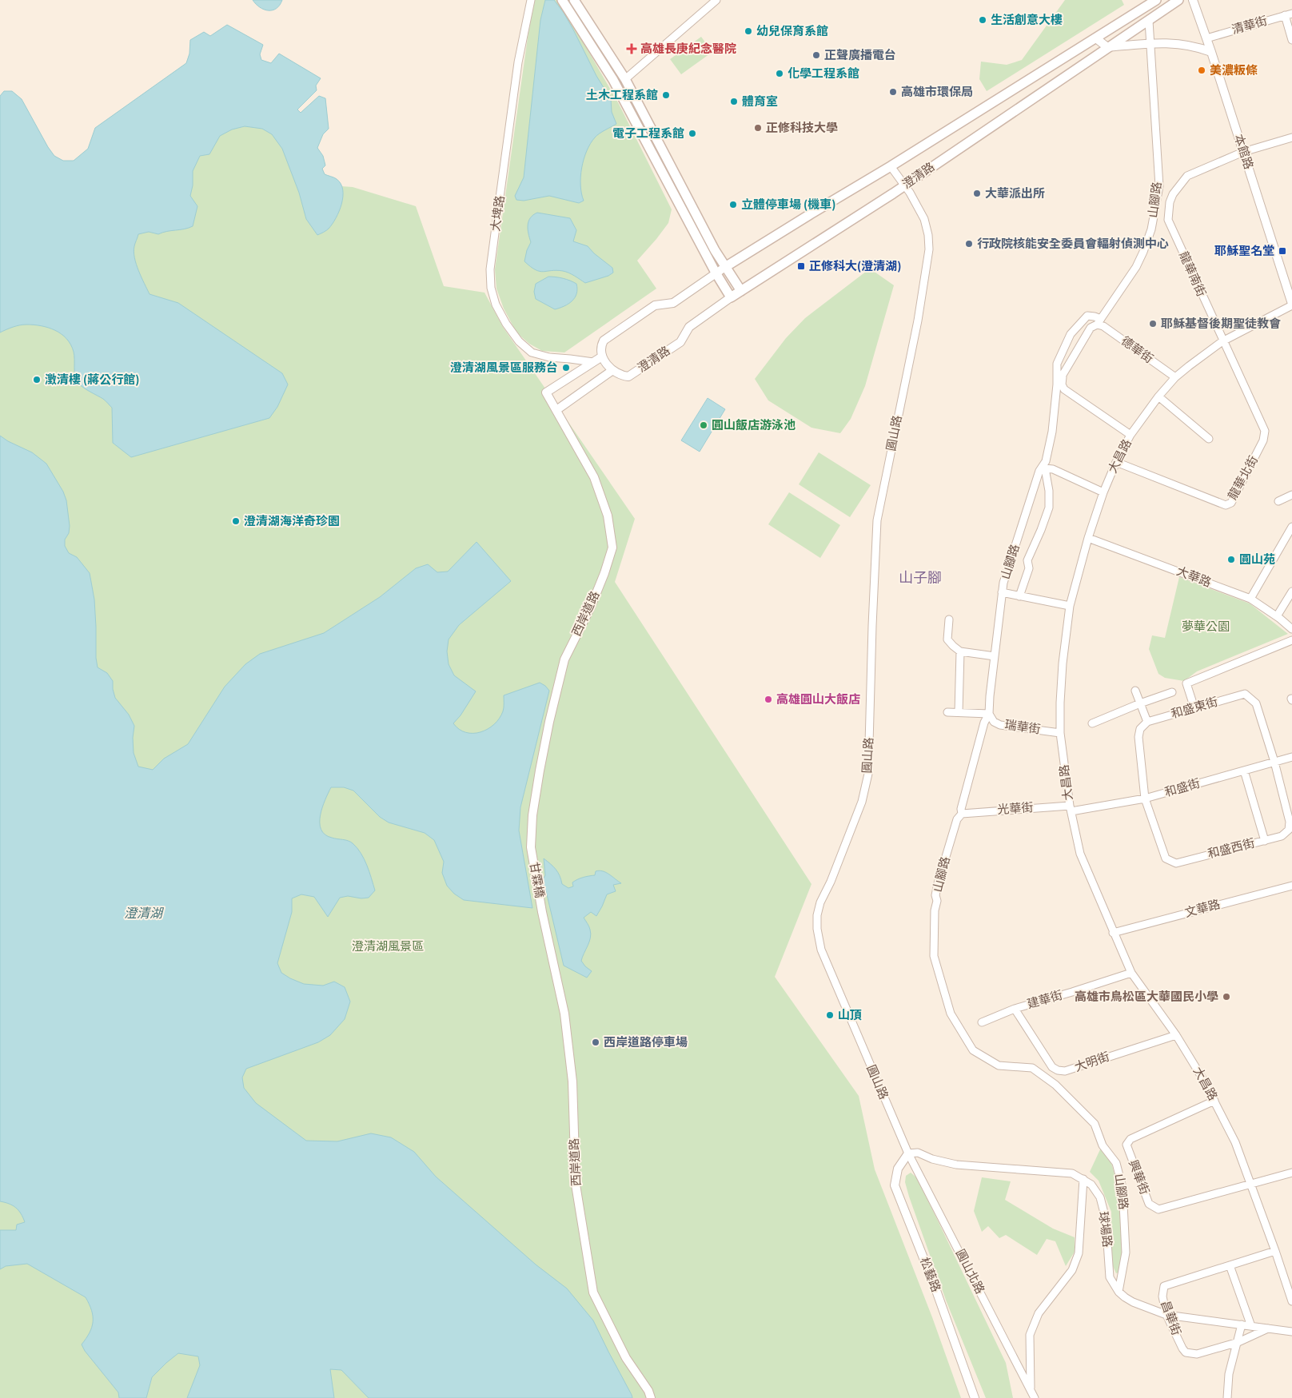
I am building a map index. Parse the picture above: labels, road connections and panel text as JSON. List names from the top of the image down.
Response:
{
  "streets": {
    "main road": ["澄清路"],
    "street": [
      "清華街",
      "本館路",
      "山腳路",
      "大埤路",
      "龍華南街",
      "德華街",
      "圓山路",
      "大昌路",
      "龍華北街",
      "大華路",
      "西岸道路",
      "和盛東街",
      "瑞華街",
      "和盛街",
      "光華街",
      "和盛西街",
      "甘霖橋",
      "文華路",
      "建華街",
      "大明街",
      "興華街",
      "球場路",
      "圓山北路",
      "松藝路",
      "昌華街"
    ]
  },
  "crossings": [
    ["清華街", "本館路"],
    ["本館路", "龍華南街"],
    ["本館路", "大昌路"],
    ["澄清路", "山腳路"],
    ["澄清路", "圓山路"],
    ["山腳路", "德華街"],
    ["山腳路", "瑞華街"],
    ["山腳路", "光華街"],
    ["山腳路", "球場路"],
    ["大埤路", "西岸道路"],
    ["龍華南街", "大昌路"],
    ["龍華南街", "龍華北街"],
    ["德華街", "大昌路"],
    ["圓山路", "圓山北路"],
    ["圓山路", "松藝路"],
    ["大昌路", "龍華北街"],
    ["大昌路", "大華路"],
    ["大昌路", "瑞華街"],
    ["大昌路", "和盛街"],
    ["大昌路", "光華街"],
    ["大昌路", "文華路"],
    ["大昌路", "建華街"],
    ["大昌路", "大明街"],
    ["大昌路", "興華街"],
    ["大昌路", "昌華街"],
    ["西岸道路", "甘霖橋"],
    ["和盛東街", "和盛街"],
    ["和盛東街", "和盛西街"],
    ["和盛街", "光華街"],
    ["和盛街", "和盛西街"],
    ["建華街", "大明街"],
    ["球場路", "圓山北路"],
    ["球場路", "昌華街"],
    ["圓山北路", "松藝路"]
  ],
  "districts": ["山子腳"],
  "water": ["澄清湖"],
  "parks": ["夢華公園", "澄清湖風景區"],
  "places": {
    "other": [
      "生活創意大樓",
      "幼兒保育系館",
      "正聲廣播電台",
      "美濃粄條",
      "化學工程系館",
      "高雄市環保局",
      "土木工程系館",
      "體育室",
      "正修科技大學",
      "電子工程系館",
      "大華派出所",
      "立體停車場 (機車)",
      "行政院核能安全委員會輻射偵測中心",
      "耶穌基督後期聖徒教會",
      "澄清湖風景區服務台",
      "澂清樓 (蔣公行館)",
      "圓山飯店游泳池",
      "澄清湖海洋奇珍園",
      "圓山苑",
      "高雄圓山大飯店",
      "高雄市鳥松區大華國民小學",
      "山頂",
      "西岸道路停車場"
    ],
    "health": ["高雄長庚紀念醫院"],
    "transit": ["耶穌聖名堂", "正修科大(澄清湖)"]
  }
}
